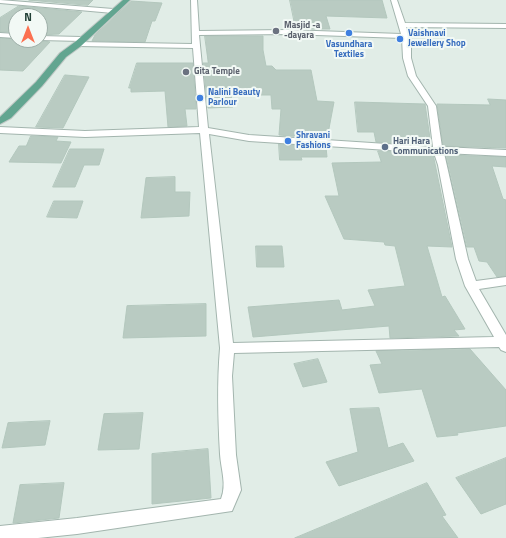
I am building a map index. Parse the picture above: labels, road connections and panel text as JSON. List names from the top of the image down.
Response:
{
  "places": [
    "Masjid -a -dayara",
    "Vasundhara Textiles",
    "Vaishnavi Jewellery Shop",
    "Gita Temple",
    "Nalini Beauty Parlour",
    "Shravani Fashions",
    "Hari Hara Communications"
  ],
  "north": "top"
}
